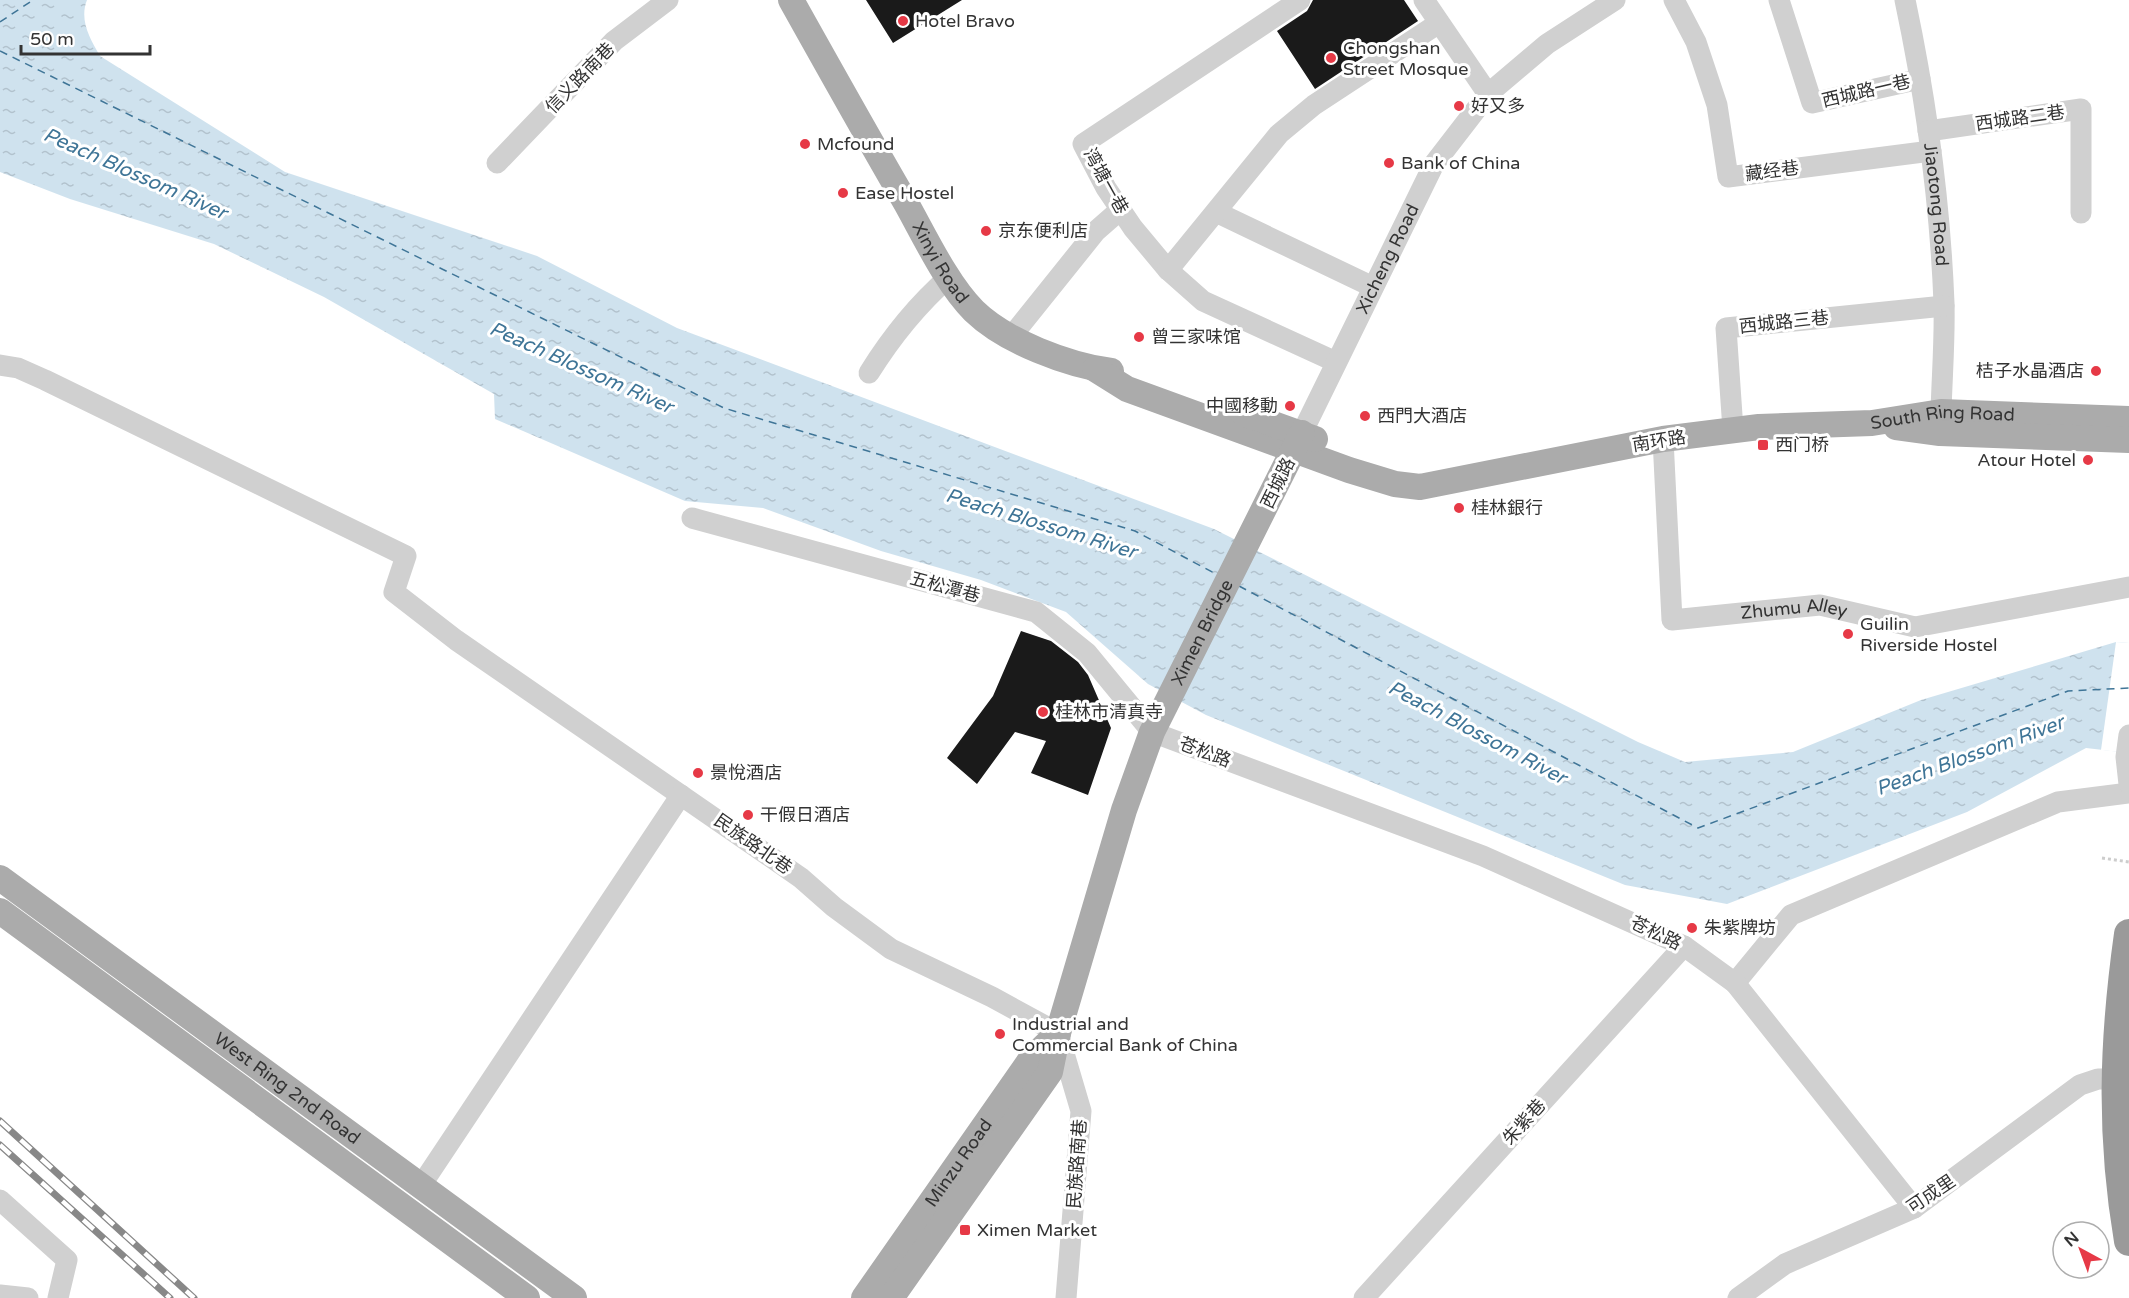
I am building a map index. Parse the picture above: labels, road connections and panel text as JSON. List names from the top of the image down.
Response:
{
  "streets": {
    "main road": [
      "Xinyi Road",
      "South Ring Road",
      "南环路",
      "西城路",
      "Ximen Bridge",
      "West Ring 2nd Road",
      "Minzu Road"
    ],
    "street": [
      "信义路南巷",
      "西城路一巷",
      "西城路二巷",
      "藏经巷",
      "湾塘一巷",
      "Jiaotong Road",
      "Xicheng Road",
      "西城路三巷",
      "五松潭巷",
      "Zhumu Alley",
      "苍松路",
      "民族路北巷",
      "朱紫巷",
      "民族路南巷",
      "可成里"
    ]
  },
  "crossings": [
    ["西城路一巷", "Jiaotong Road"],
    ["西城路二巷", "藏经巷"],
    ["西城路二巷", "Jiaotong Road"],
    ["藏经巷", "Jiaotong Road"],
    ["湾塘一巷", "Xicheng Road"],
    ["Jiaotong Road", "西城路三巷"],
    ["Jiaotong Road", "South Ring Road"],
    ["Xicheng Road", "Xinyi Road"],
    ["Xicheng Road", "南环路"],
    ["Xicheng Road", "西城路"],
    ["Xinyi Road", "南环路"],
    ["Xinyi Road", "西城路"],
    ["西城路三巷", "南环路"],
    ["South Ring Road", "南环路"],
    ["南环路", "西城路"],
    ["南环路", "Zhumu Alley"],
    ["西城路", "Ximen Bridge"],
    ["五松潭巷", "Ximen Bridge"],
    ["五松潭巷", "苍松路"],
    ["五松潭巷", "Minzu Road"],
    ["Ximen Bridge", "苍松路"],
    ["Ximen Bridge", "Minzu Road"],
    ["苍松路", "朱紫巷"],
    ["苍松路", "Minzu Road"],
    ["苍松路", "可成里"],
    ["民族路北巷", "Minzu Road"],
    ["民族路北巷", "民族路南巷"],
    ["Minzu Road", "民族路南巷"]
  ],
  "water": ["Peach Blossom River"],
  "places": {
    "other": [
      "Hotel Bravo",
      "Chongshan Street Mosque",
      "好又多",
      "Mcfound",
      "Bank of China",
      "Ease Hostel",
      "京东便利店",
      "曾三家味馆",
      "桔子水晶酒店",
      "中國移動",
      "西門大酒店",
      "Atour Hotel",
      "桂林銀行",
      "Guilin Riverside Hostel",
      "桂林市清真寺",
      "景悅酒店",
      "干假日酒店",
      "朱紫牌坊",
      "Industrial and Commercial Bank of China"
    ],
    "transit": ["西门桥", "Ximen Market"]
  },
  "scale_bar": "50 m",
  "north": "top left"
}
